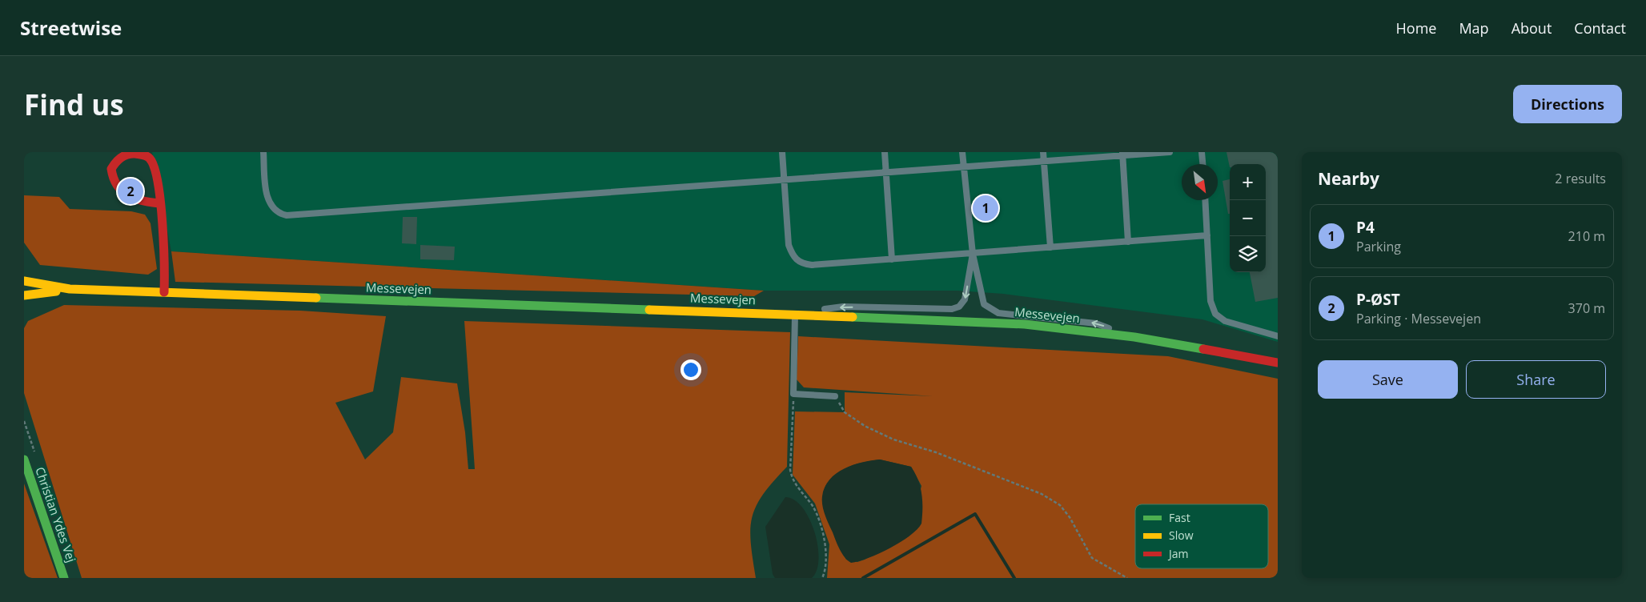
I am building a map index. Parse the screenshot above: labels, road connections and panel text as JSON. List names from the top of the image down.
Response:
{
  "streets": {
    "main road": ["Messevejen", "Christian Ydes Vej"]
  },
  "legend": ["Fast", "Slow", "Jam"],
  "north": "bottom right",
  "page": {
    "header": "Streetwise",
    "nav": [
      "Home",
      "Map",
      "About",
      "Contact"
    ],
    "buttons": [
      "Directions",
      ["Save", "Share"]
    ],
    "title": "Find us",
    "heading": ["Nearby", "2 results"],
    "map_buttons": ["+", "−"],
    "pins": ["2", "1"],
    "list": [
      {
        "mark": "1",
        "name": "P4",
        "note": "Parking",
        "value": "210 m"
      },
      {
        "mark": "2",
        "name": "P-ØST",
        "note": "Parking · Messevejen",
        "value": "370 m"
      }
    ]
  }
}
